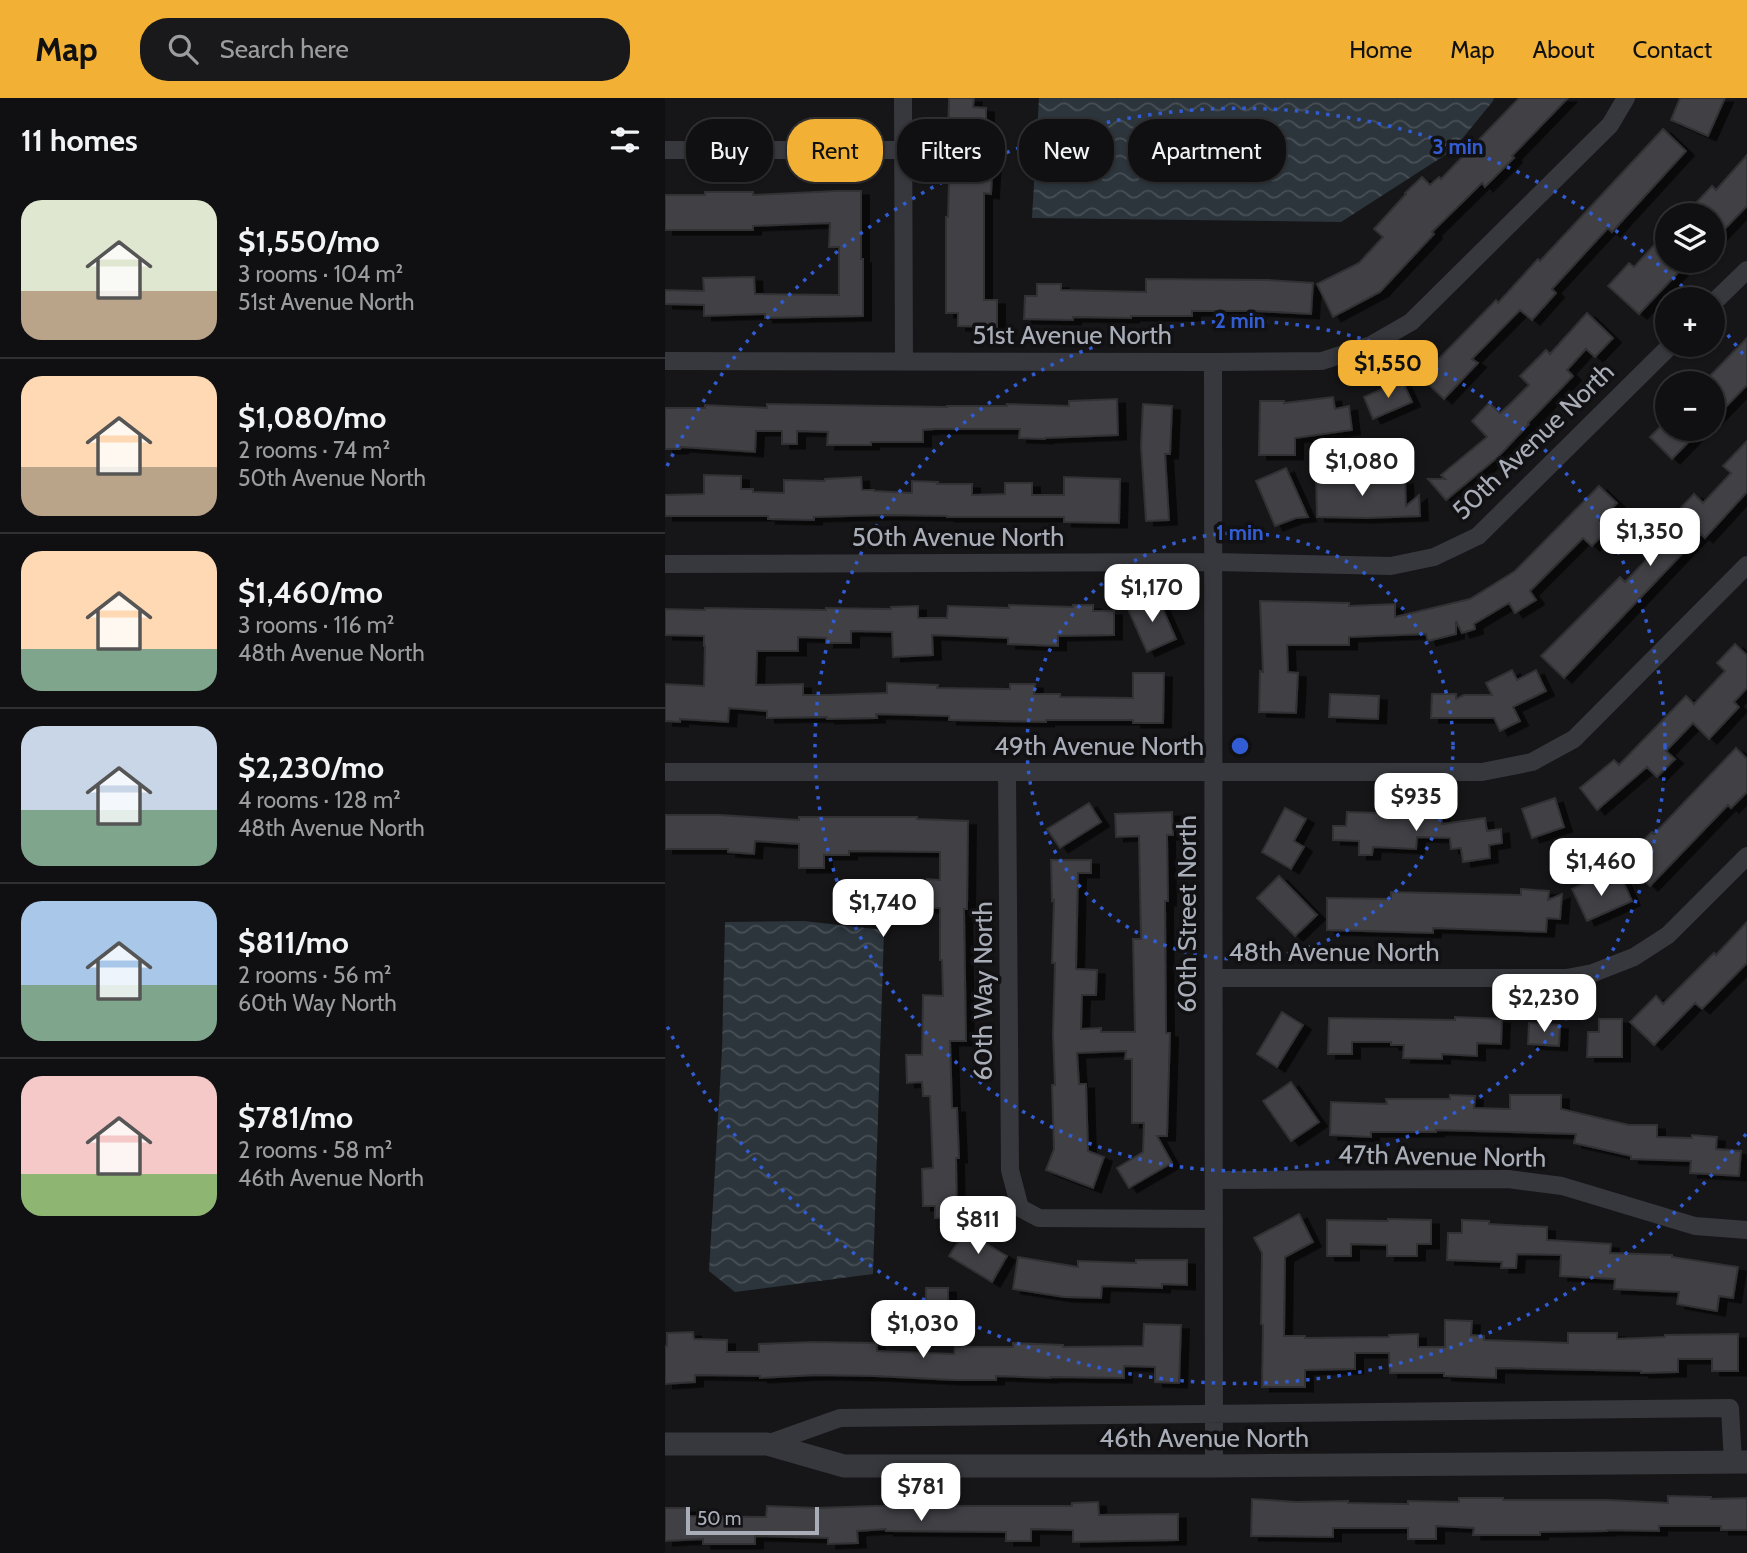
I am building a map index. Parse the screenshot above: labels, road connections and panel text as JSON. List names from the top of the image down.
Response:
{
  "streets": {
    "street": [
      "51st Avenue North",
      "50th Avenue North",
      "49th Avenue North",
      "60th Street North",
      "48th Avenue North",
      "60th Way North",
      "47th Avenue North",
      "46th Avenue North"
    ]
  },
  "crossings": [
    ["51st Avenue North", "60th Street North"],
    ["50th Avenue North", "60th Street North"],
    ["49th Avenue North", "60th Street North"],
    ["49th Avenue North", "60th Way North"],
    ["60th Street North", "48th Avenue North"],
    ["60th Street North", "60th Way North"],
    ["60th Street North", "47th Avenue North"],
    ["60th Street North", "46th Avenue North"]
  ],
  "scale_bar": "50 m",
  "page": {
    "header": "Map",
    "search": "Search here",
    "nav": [
      "Home",
      "Map",
      "About",
      "Contact"
    ],
    "heading": "11 homes",
    "chip": [
      "Buy",
      "Rent",
      "Filters",
      "New",
      "Apartment"
    ],
    "list": [
      {
        "name": "$1,550/mo",
        "note": "3 rooms · 104 m² · 51st Avenue North"
      },
      {
        "name": "$1,080/mo",
        "note": "2 rooms · 74 m² · 50th Avenue North"
      },
      {
        "name": "$1,460/mo",
        "note": "3 rooms · 116 m² · 48th Avenue North"
      },
      {
        "name": "$2,230/mo",
        "note": "4 rooms · 128 m² · 48th Avenue North"
      },
      {
        "name": "$811/mo",
        "note": "2 rooms · 56 m² · 60th Way North"
      },
      {
        "name": "$781/mo",
        "note": "2 rooms · 58 m² · 46th Avenue North"
      }
    ],
    "map_buttons": ["+", "−"],
    "price": [
      "$1,550",
      "$1,080",
      "$1,350",
      "$1,170",
      "$935",
      "$1,460",
      "$1,740",
      "$2,230",
      "$811",
      "$1,030",
      "$781"
    ],
    "scale": "50 m"
  },
  "rings": ["3 min", "2 min", "1 min"]
}
